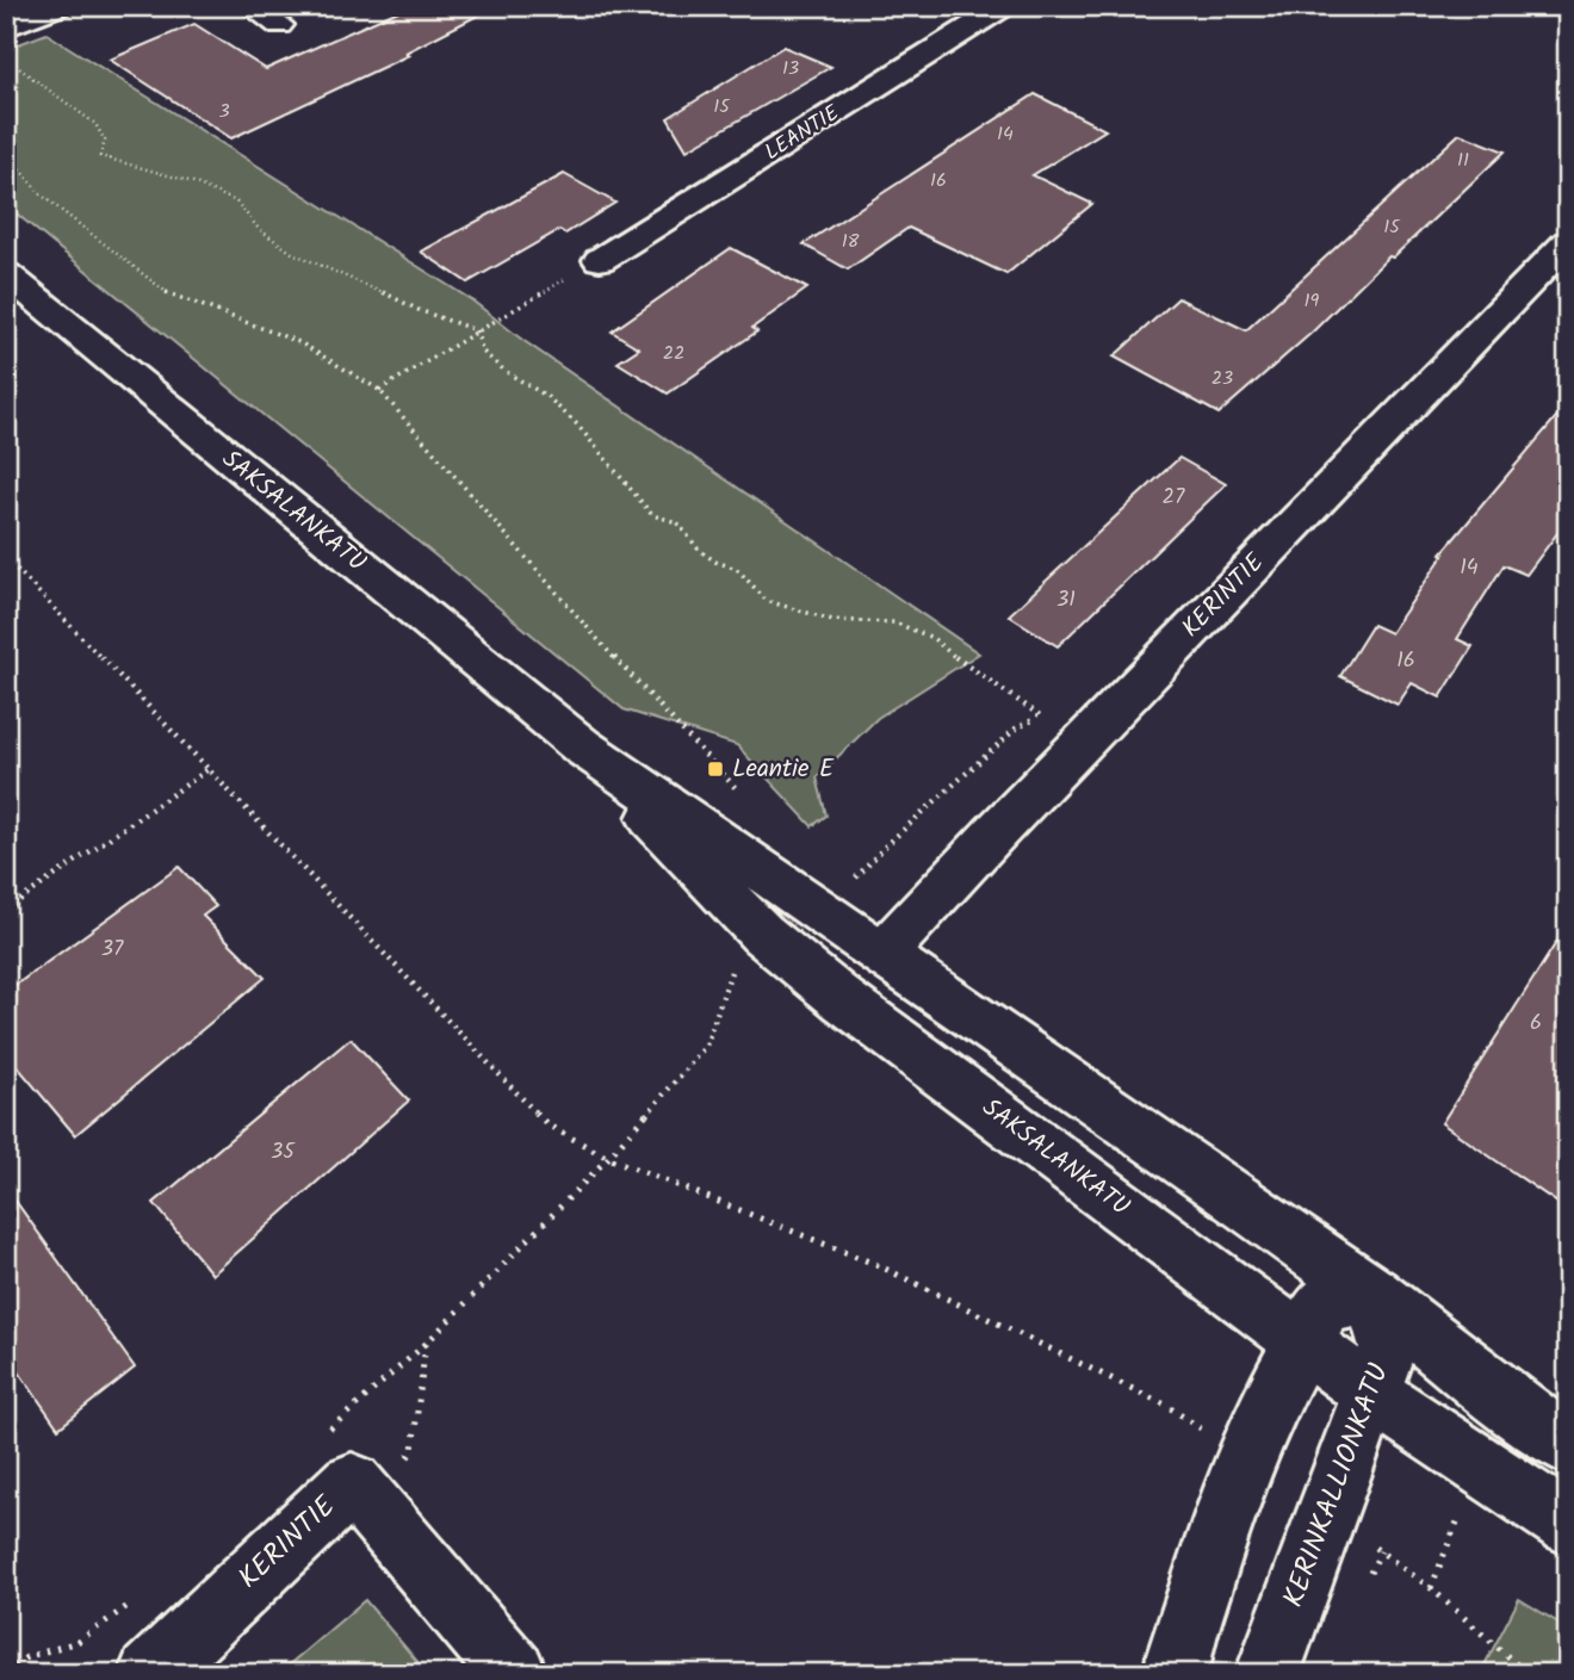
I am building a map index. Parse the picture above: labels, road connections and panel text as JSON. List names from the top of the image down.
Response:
{
  "streets": {
    "street": [
      "LEANTIE",
      "SAKSALANKATU",
      "KERINTIE",
      "KERINKALLIONKATU"
    ]
  },
  "crossings": [
    ["SAKSALANKATU", "KERINTIE"],
    ["SAKSALANKATU", "KERINKALLIONKATU"]
  ],
  "places": {
    "transit": ["Leantie E"]
  },
  "house_numbers": [
    "13",
    "15",
    "3",
    "14",
    "11",
    "16",
    "15",
    "18",
    "19",
    "22",
    "23",
    "27",
    "14",
    "31",
    "16",
    "37",
    "6",
    "35"
  ]
}
